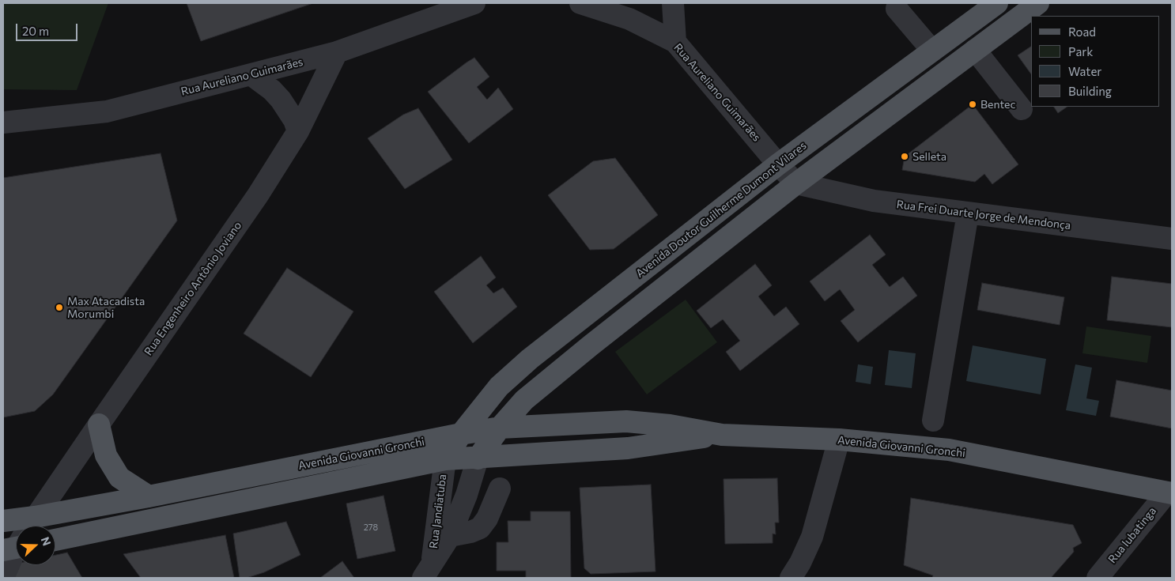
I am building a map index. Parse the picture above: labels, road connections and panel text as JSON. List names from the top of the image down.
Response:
{
  "streets": {
    "main road": ["Avenida Doutor Guilherme Dumont Vilares", "Avenida Giovanni Gronchi"],
    "street": [
      "Rua Aureliano Guimarães",
      "Rua Frei Duarte Jorge de Mendonça",
      "Rua Engenheiro Antônio Joviano",
      "Rua Jandiatuba",
      "Rua Iubatinga"
    ]
  },
  "crossings": [
    ["Rua Aureliano Guimarães", "Avenida Doutor Guilherme Dumont Vilares"],
    ["Rua Aureliano Guimarães", "Rua Frei Duarte Jorge de Mendonça"],
    ["Rua Aureliano Guimarães", "Rua Engenheiro Antônio Joviano"],
    ["Avenida Doutor Guilherme Dumont Vilares", "Avenida Giovanni Gronchi"],
    ["Avenida Doutor Guilherme Dumont Vilares", "Rua Jandiatuba"],
    ["Avenida Giovanni Gronchi", "Rua Jandiatuba"],
    ["Avenida Giovanni Gronchi", "Rua Iubatinga"]
  ],
  "places": ["Bentec", "Selleta", "Max Atacadista Morumbi"],
  "house_numbers": ["278"],
  "legend": [
    "Road",
    "Park",
    "Water",
    "Building"
  ],
  "scale_bar": "20 m",
  "north": "right"
}
